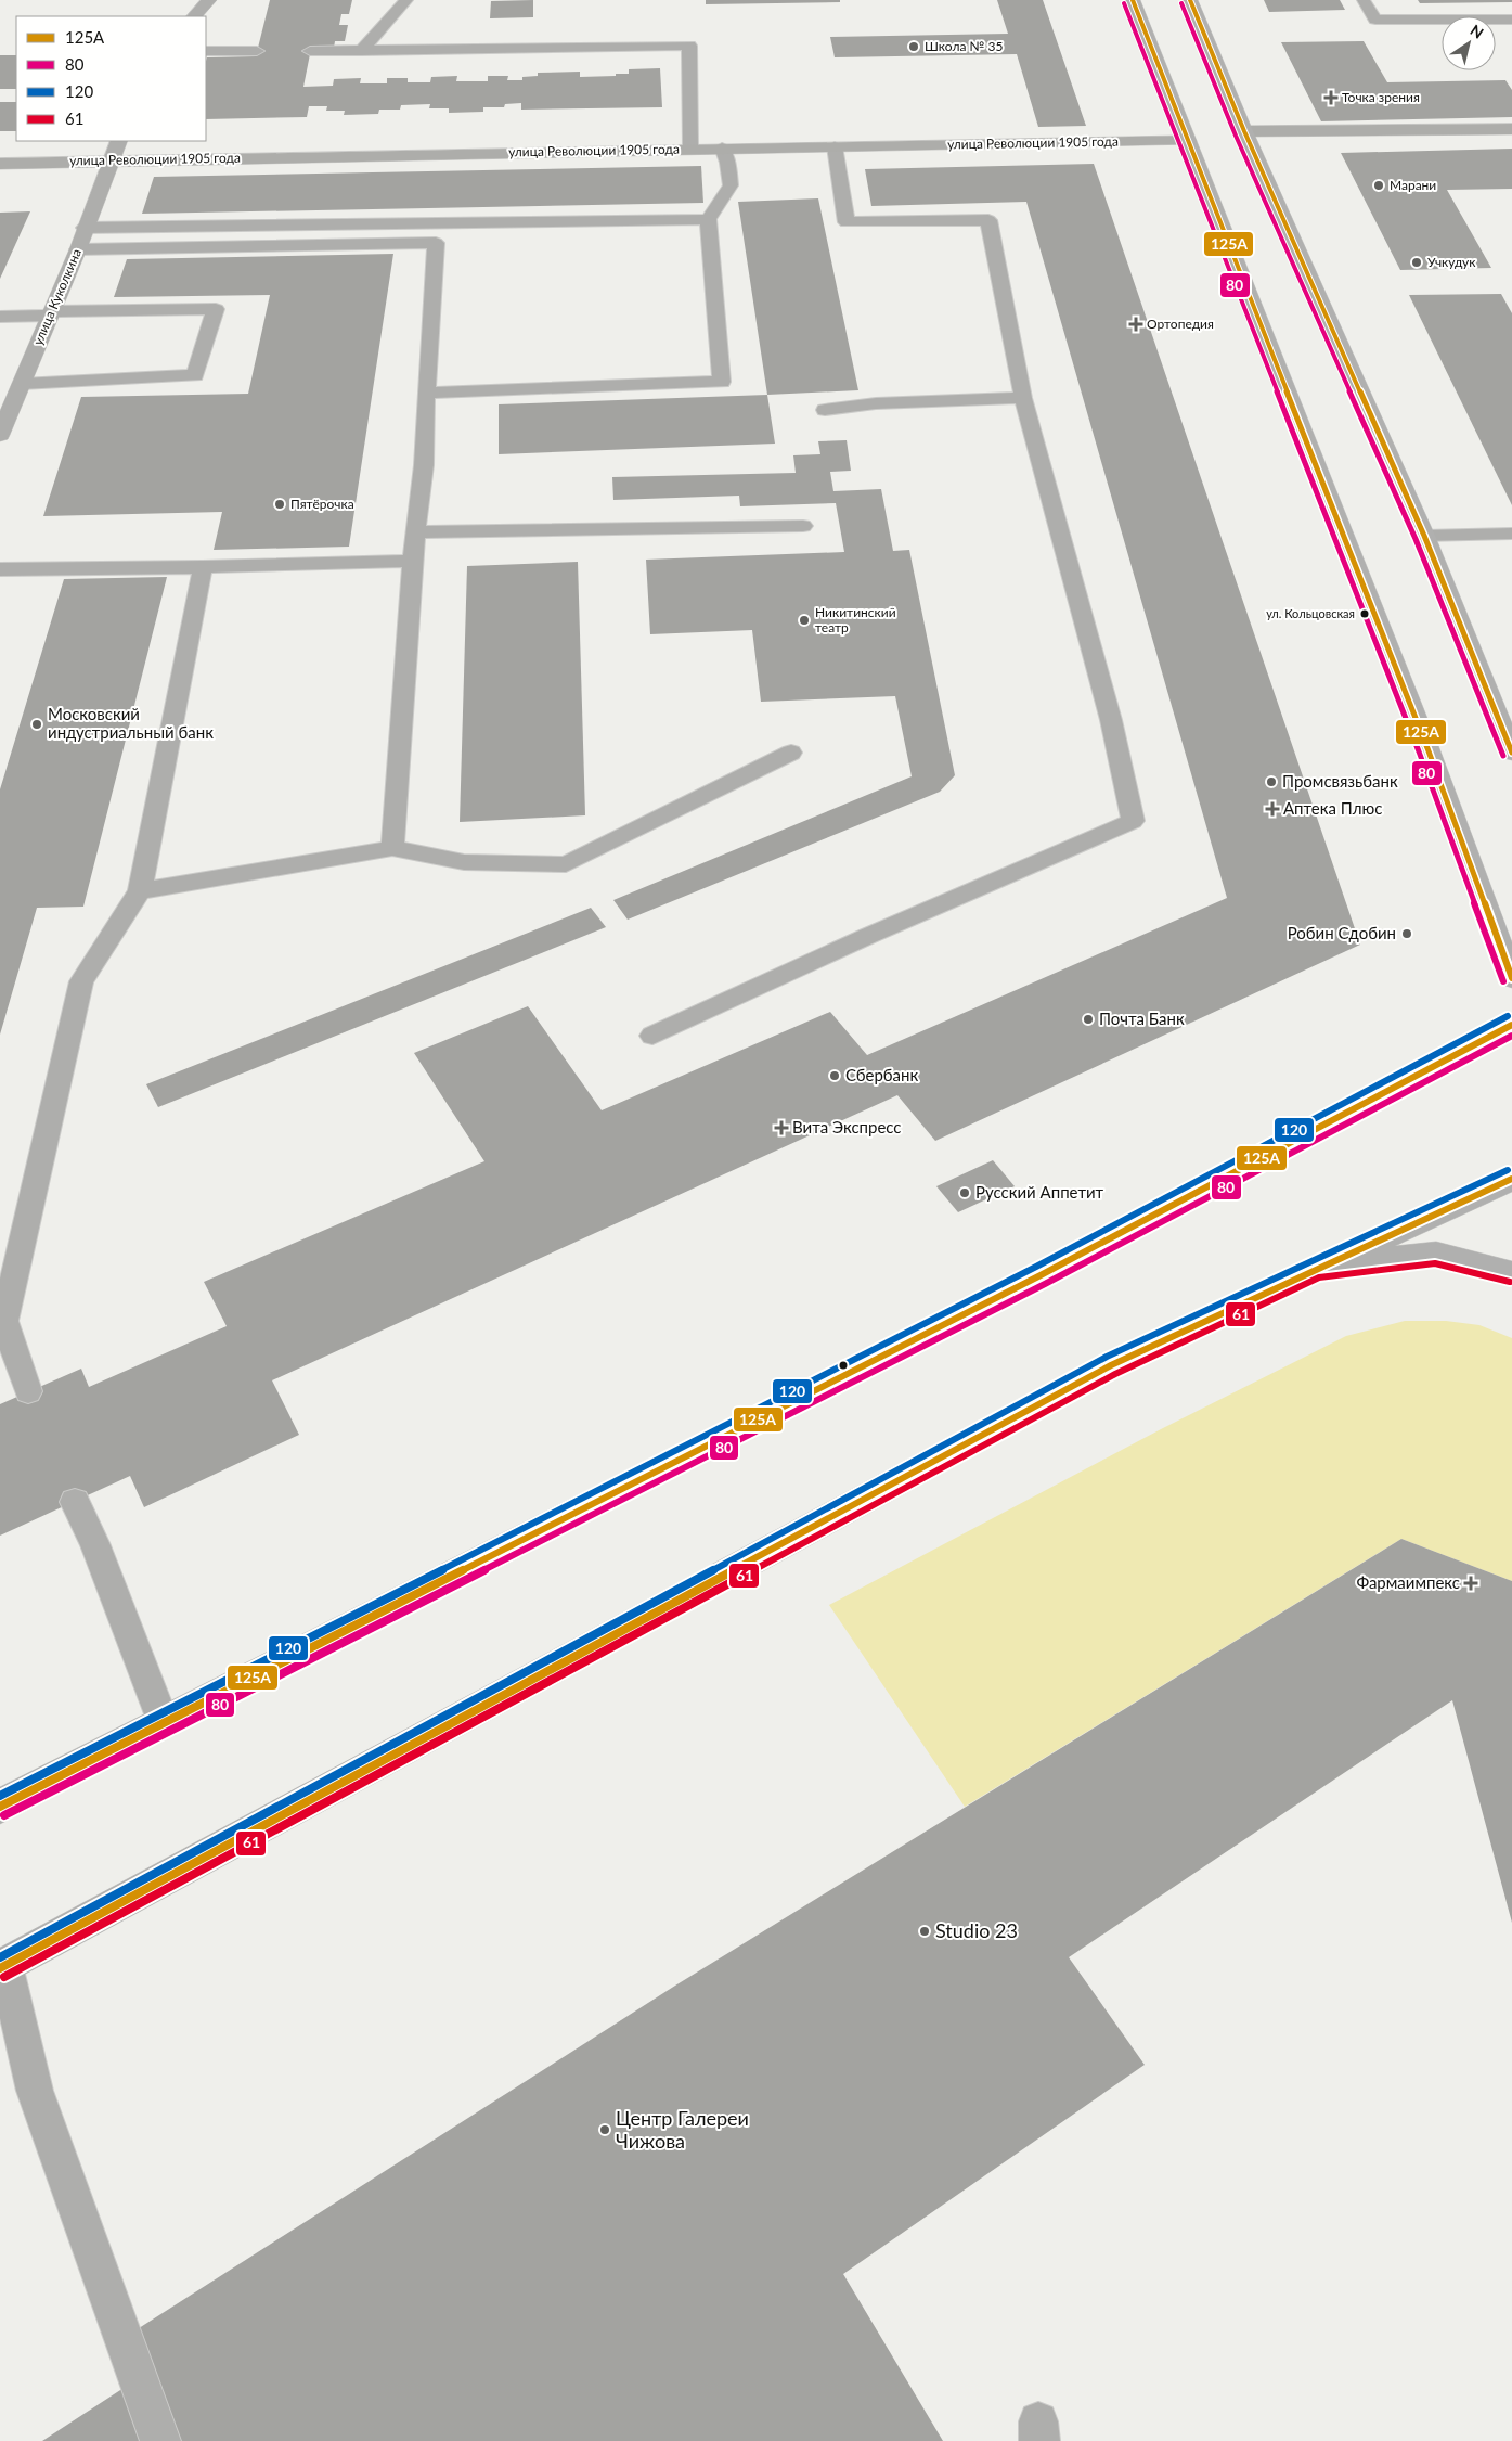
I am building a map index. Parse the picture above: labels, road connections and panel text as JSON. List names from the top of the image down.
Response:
{
  "streets": {
    "street": ["улица Революции 1905 года", "улица Куколкина"]
  },
  "crossings": [
    ["улица Революции 1905 года", "улица Куколкина"]
  ],
  "places": {
    "other": [
      "Школа № 35",
      "Марани",
      "Учкудук",
      "Пятёрочка",
      "ул. Кольцовская",
      "Никитинский театр",
      "Московский индустриальный банк",
      "Промсвязьбанк",
      "Робин Сдобин",
      "Почта Банк",
      "Сбербанк",
      "Русский Аппетит",
      "Studio 23",
      "Центр Галереи Чижова"
    ],
    "health": [
      "Точка зрения",
      "Ортопедия",
      "Аптека Плюс",
      "Вита Экспресс",
      "Фармаимпекс"
    ]
  },
  "lines": [
    "transit line 125А",
    "transit line 80",
    "transit line 120",
    "transit line 61"
  ],
  "legend": [
    "125А",
    "80",
    "120",
    "61"
  ],
  "north": "top right"
}
